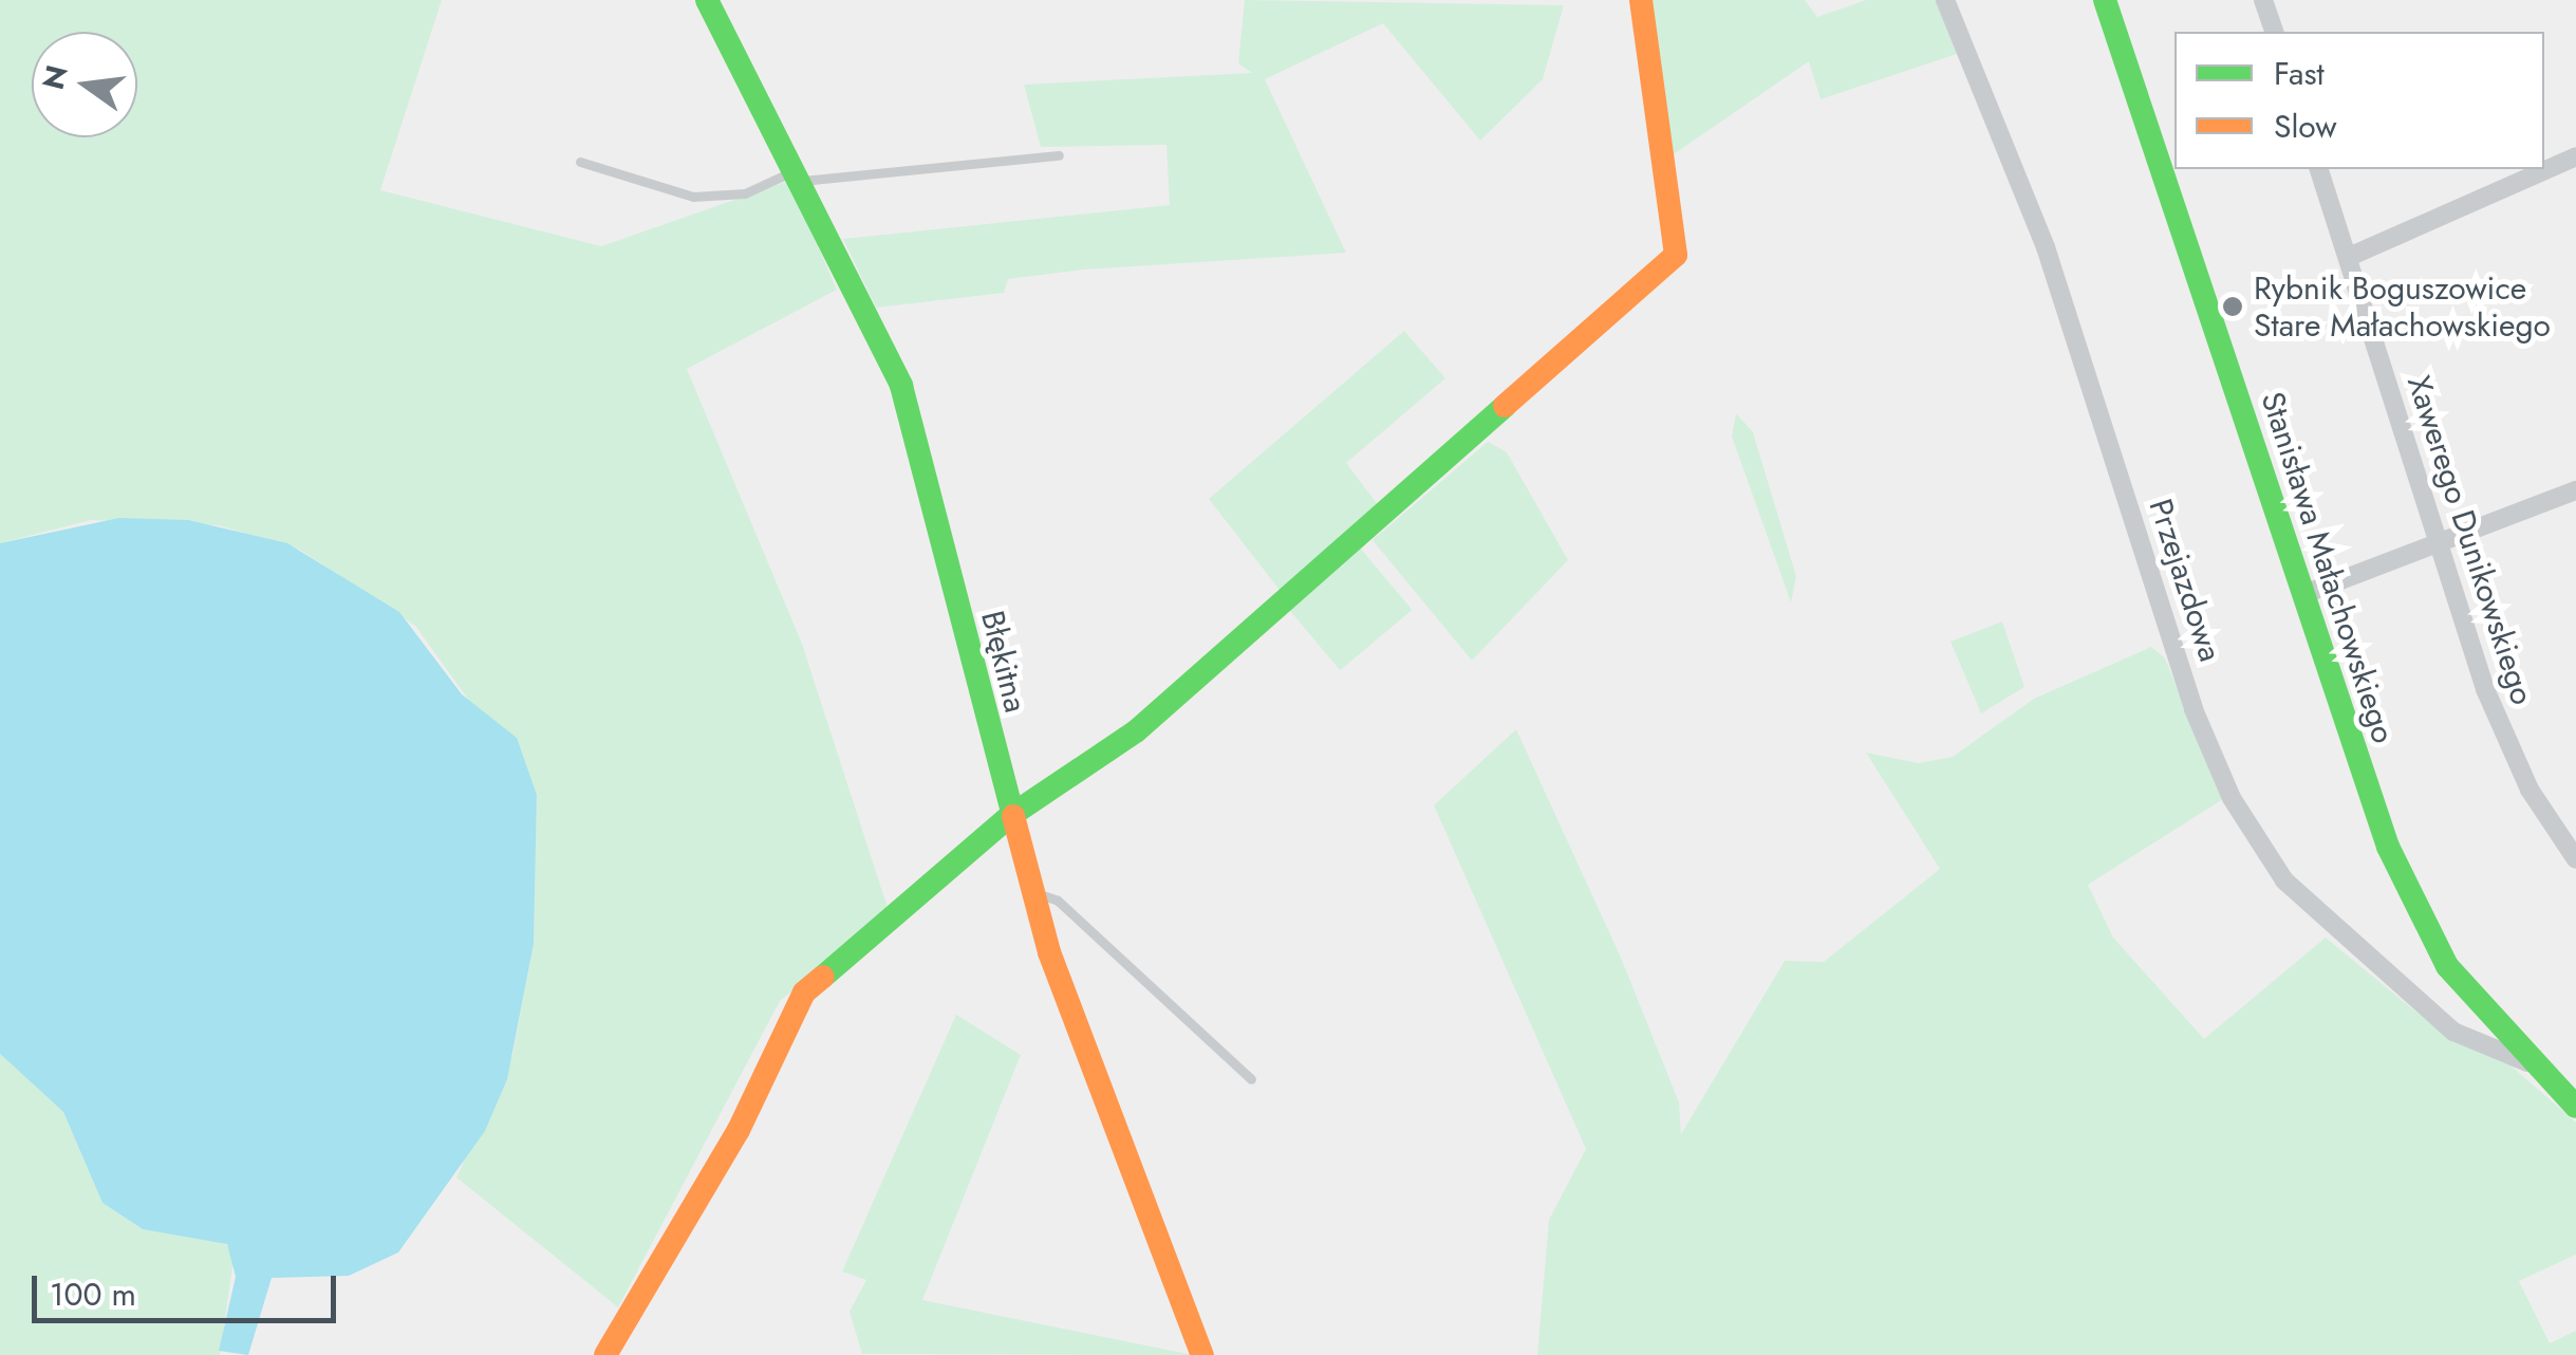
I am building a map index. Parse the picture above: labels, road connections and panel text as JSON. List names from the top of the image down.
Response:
{
  "streets": {
    "street": [
      "Xawerego Dunikowskiego",
      "Stanisława Małachowskiego",
      "Przejazdowa",
      "Błękitna"
    ]
  },
  "crossings": [
    ["Stanisława Małachowskiego", "Przejazdowa"]
  ],
  "places": ["Rybnik Boguszowice Stare Małachowskiego"],
  "legend": ["Fast", "Slow"],
  "scale_bar": "100 m",
  "north": "left"
}
